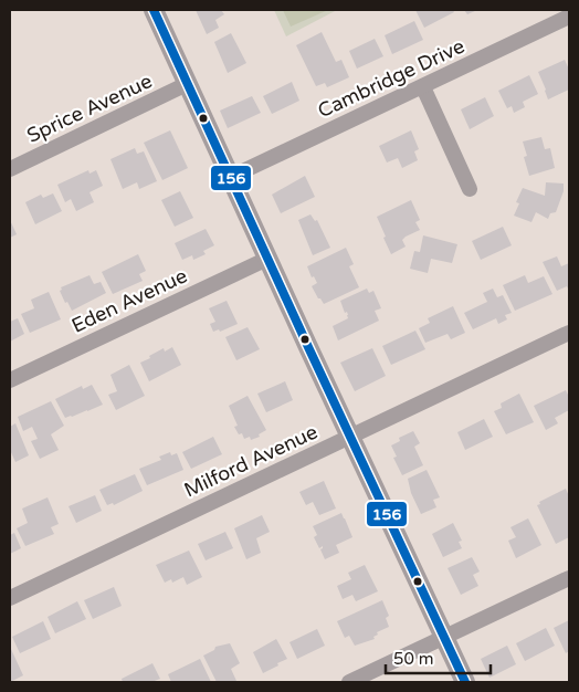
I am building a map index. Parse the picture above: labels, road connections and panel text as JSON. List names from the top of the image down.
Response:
{
  "streets": {
    "street": [
      "Cambridge Drive",
      "Sprice Avenue",
      "Eden Avenue",
      "Milford Avenue"
    ]
  },
  "lines": ["transit line 156"],
  "scale_bar": "50 m"
}
